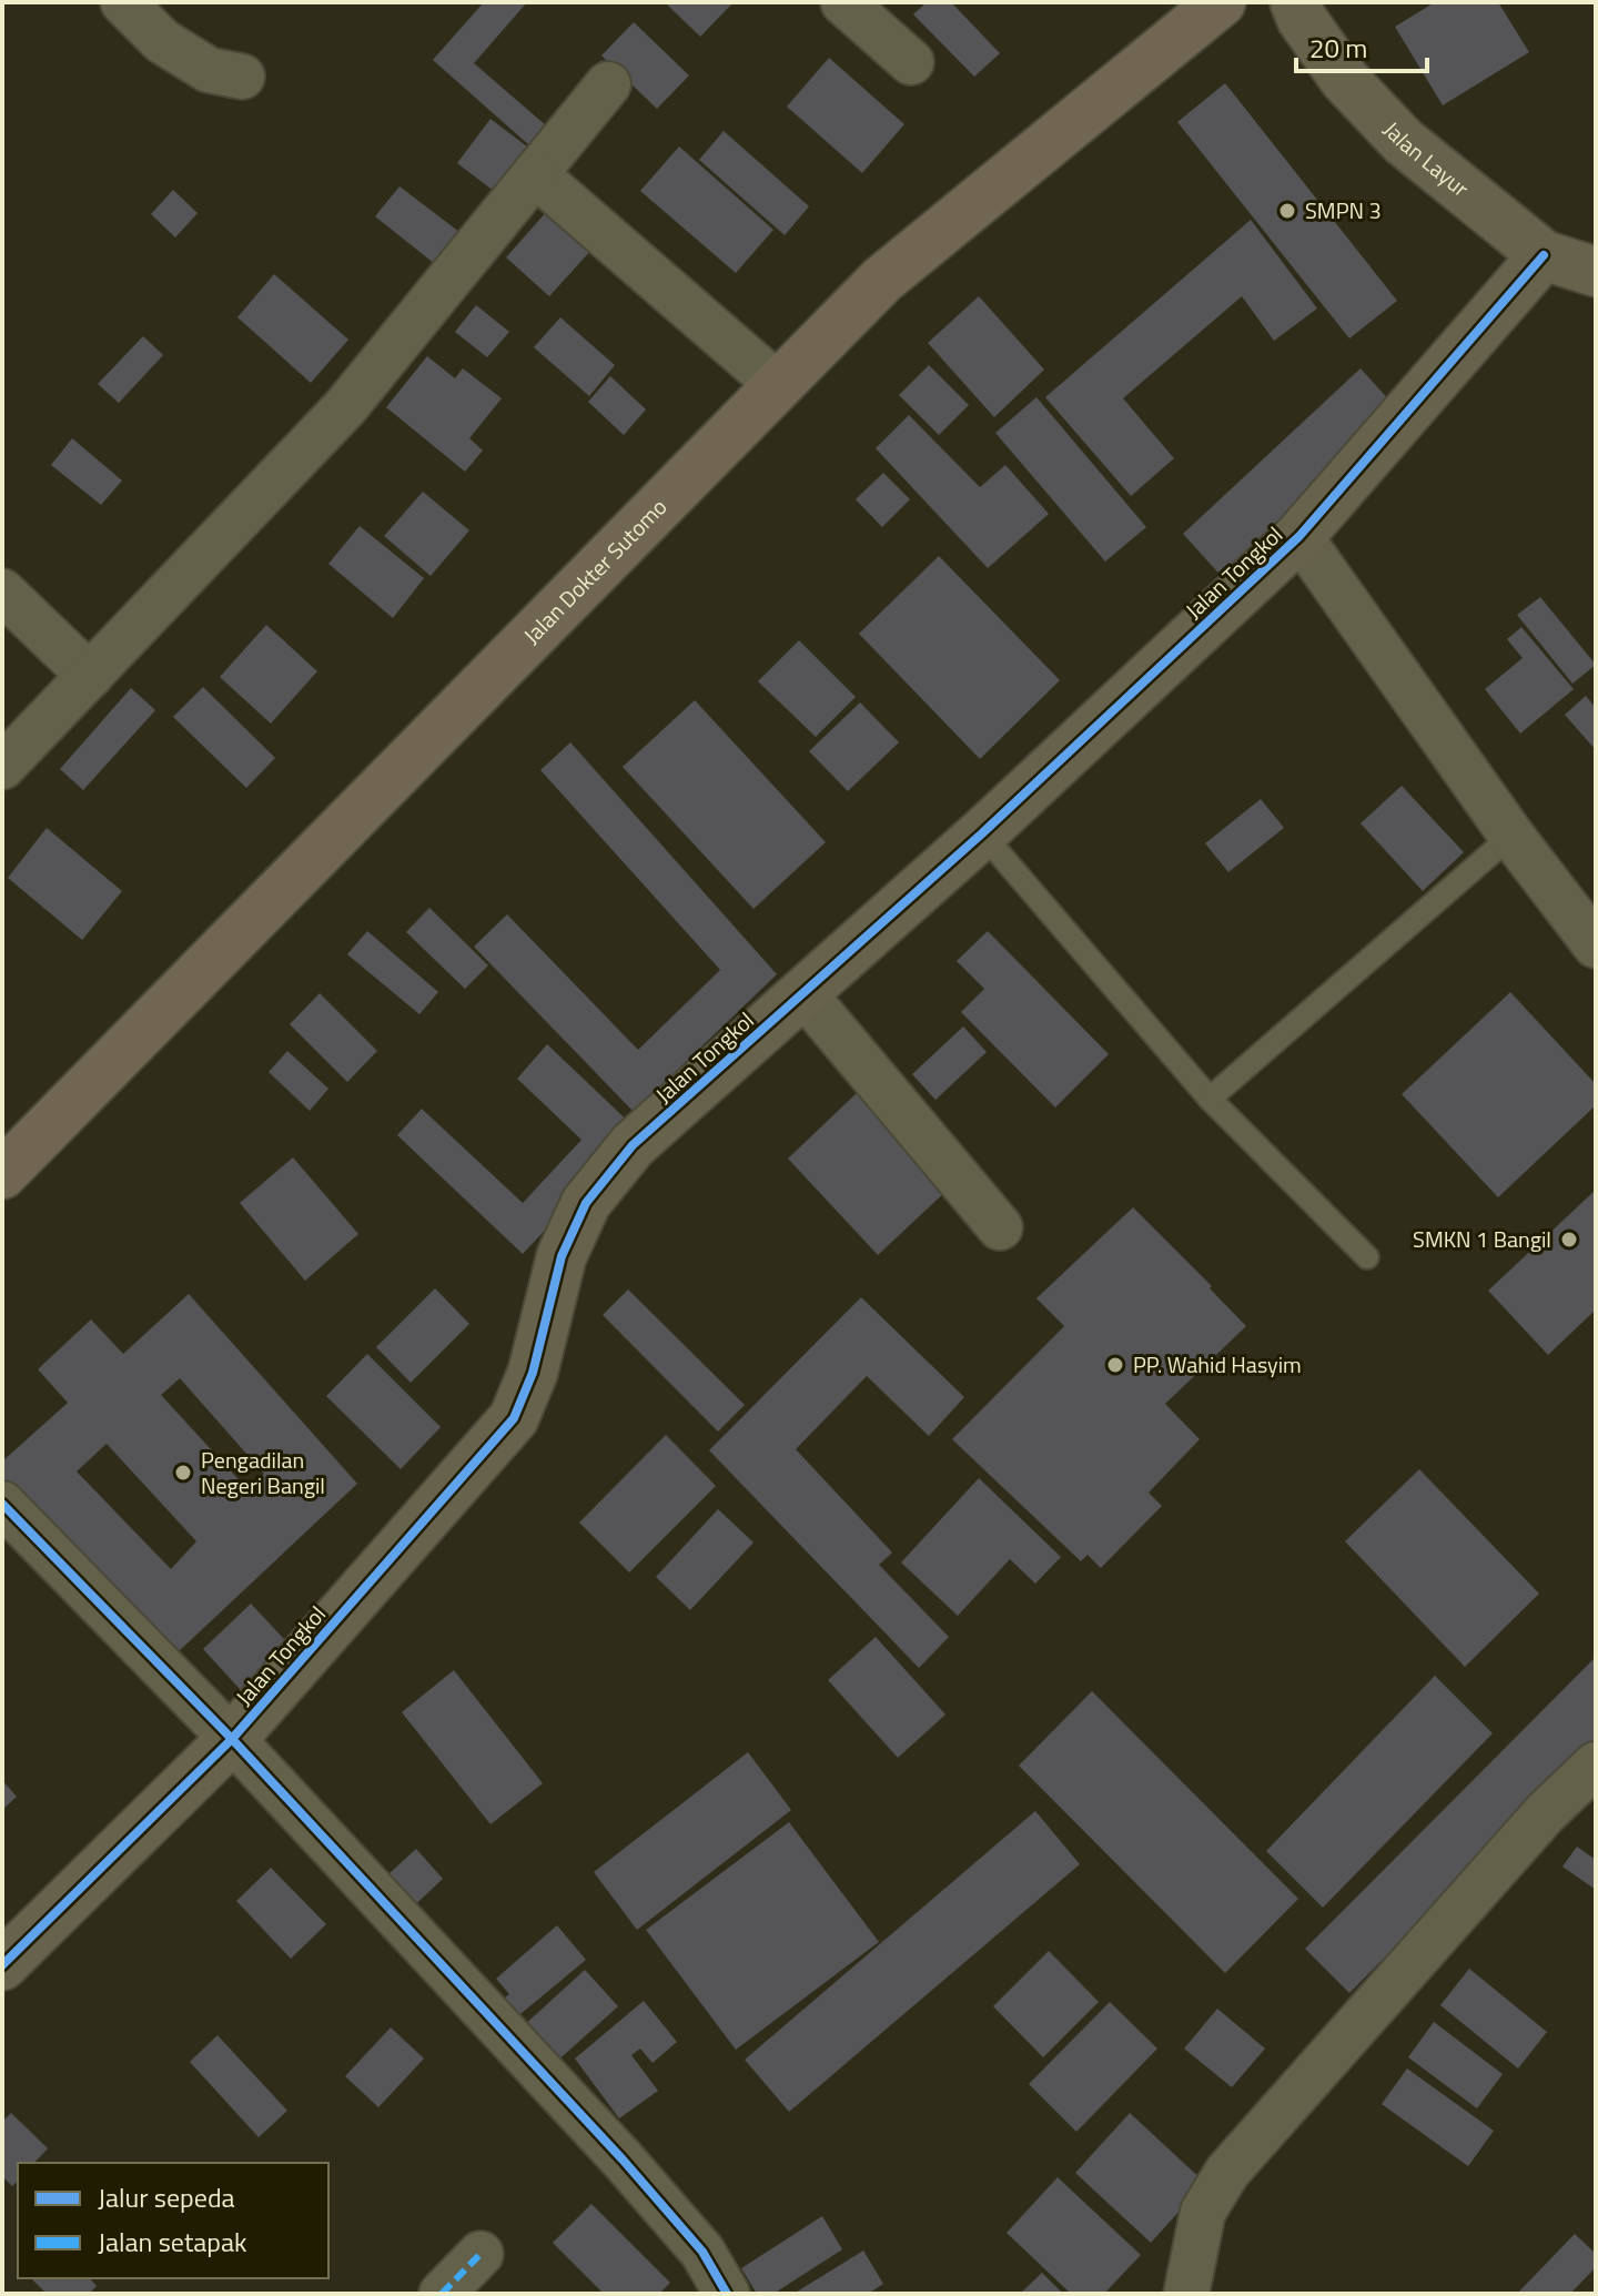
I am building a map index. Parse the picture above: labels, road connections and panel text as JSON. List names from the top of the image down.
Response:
{
  "streets": {
    "highway": ["Jalan Dokter Sutomo"],
    "street": ["Jalan Layur", "Jalan Tongkol"]
  },
  "crossings": [
    ["Jalan Layur", "Jalan Tongkol"]
  ],
  "places": [
    "SMPN 3",
    "SMKN 1 Bangil",
    "PP. Wahid Hasyim",
    "Pengadilan Negeri Bangil"
  ],
  "legend": ["Jalur sepeda", "Jalan setapak"],
  "scale_bar": "20 m"
}
